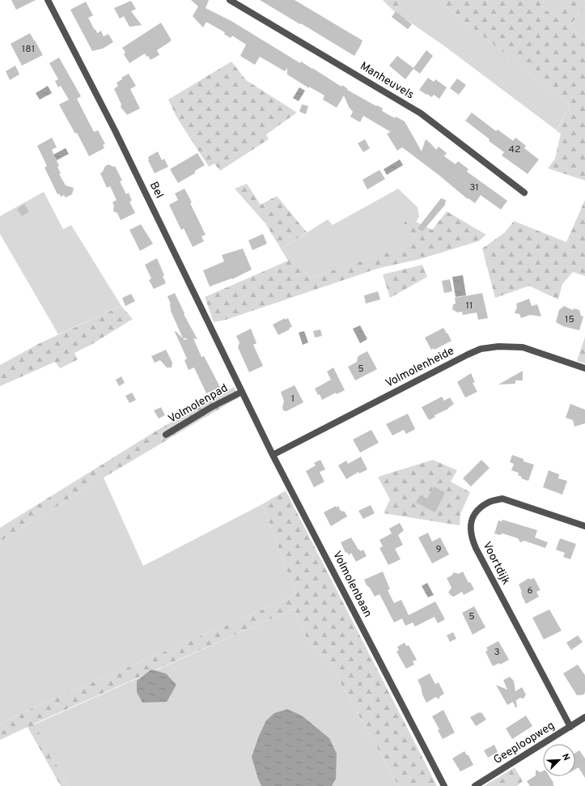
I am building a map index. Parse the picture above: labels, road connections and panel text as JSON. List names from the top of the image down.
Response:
{
  "streets": {
    "street": [
      "Manheuvels",
      "Bel",
      "Volmolenheide",
      "Volmolenpad",
      "Voortdijk",
      "Volmolenbaan",
      "Geeploopweg"
    ]
  },
  "crossings": [
    ["Bel", "Volmolenpad"],
    ["Bel", "Volmolenbaan"],
    ["Volmolenheide", "Volmolenbaan"],
    ["Volmolenpad", "Volmolenbaan"],
    ["Voortdijk", "Geeploopweg"]
  ],
  "house_numbers": [
    "181",
    "42",
    "31",
    "11",
    "15",
    "5",
    "1",
    "9",
    "6",
    "5",
    "3"
  ],
  "north": "top right"
}
